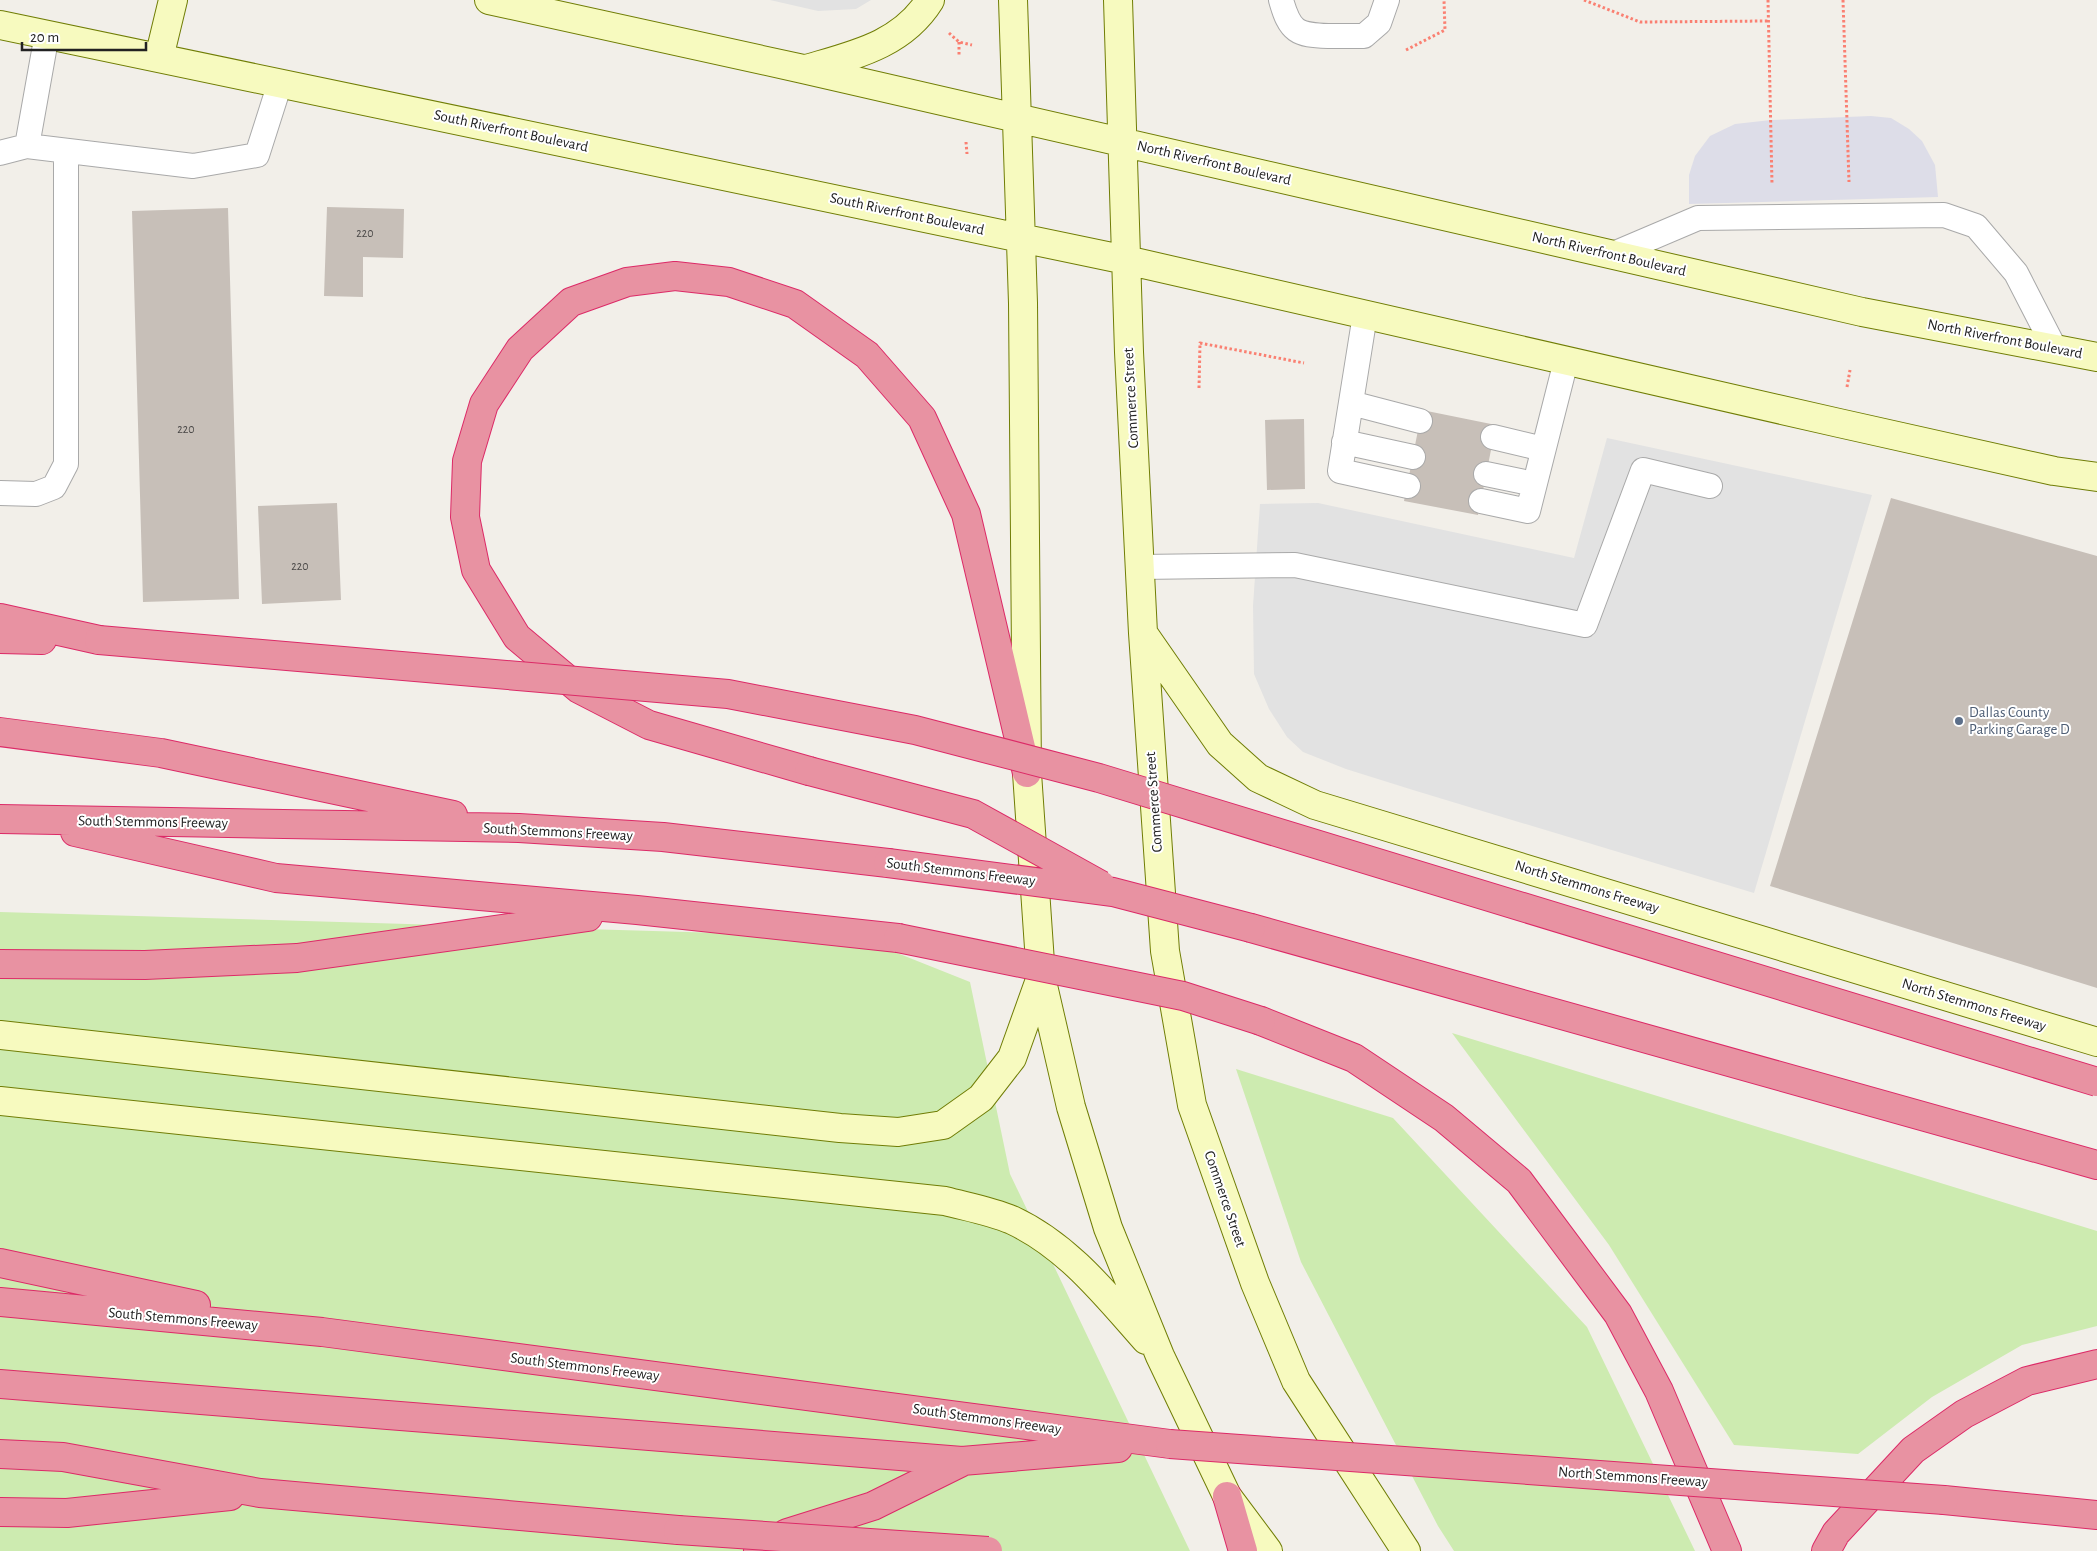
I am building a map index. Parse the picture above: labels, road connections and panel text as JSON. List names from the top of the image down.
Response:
{
  "streets": {
    "highway": ["South Stemmons Freeway", "North Stemmons Freeway"],
    "main road": ["South Riverfront Boulevard", "North Riverfront Boulevard", "Commerce Street"]
  },
  "crossings": [
    ["South Riverfront Boulevard", "Commerce Street"],
    ["North Riverfront Boulevard", "Commerce Street"],
    ["Commerce Street", "North Stemmons Freeway"],
    ["South Stemmons Freeway", "North Stemmons Freeway"]
  ],
  "places": ["Dallas County Parking Garage D"],
  "house_numbers": ["220", "220", "220"],
  "scale_bar": "20 m"
}
